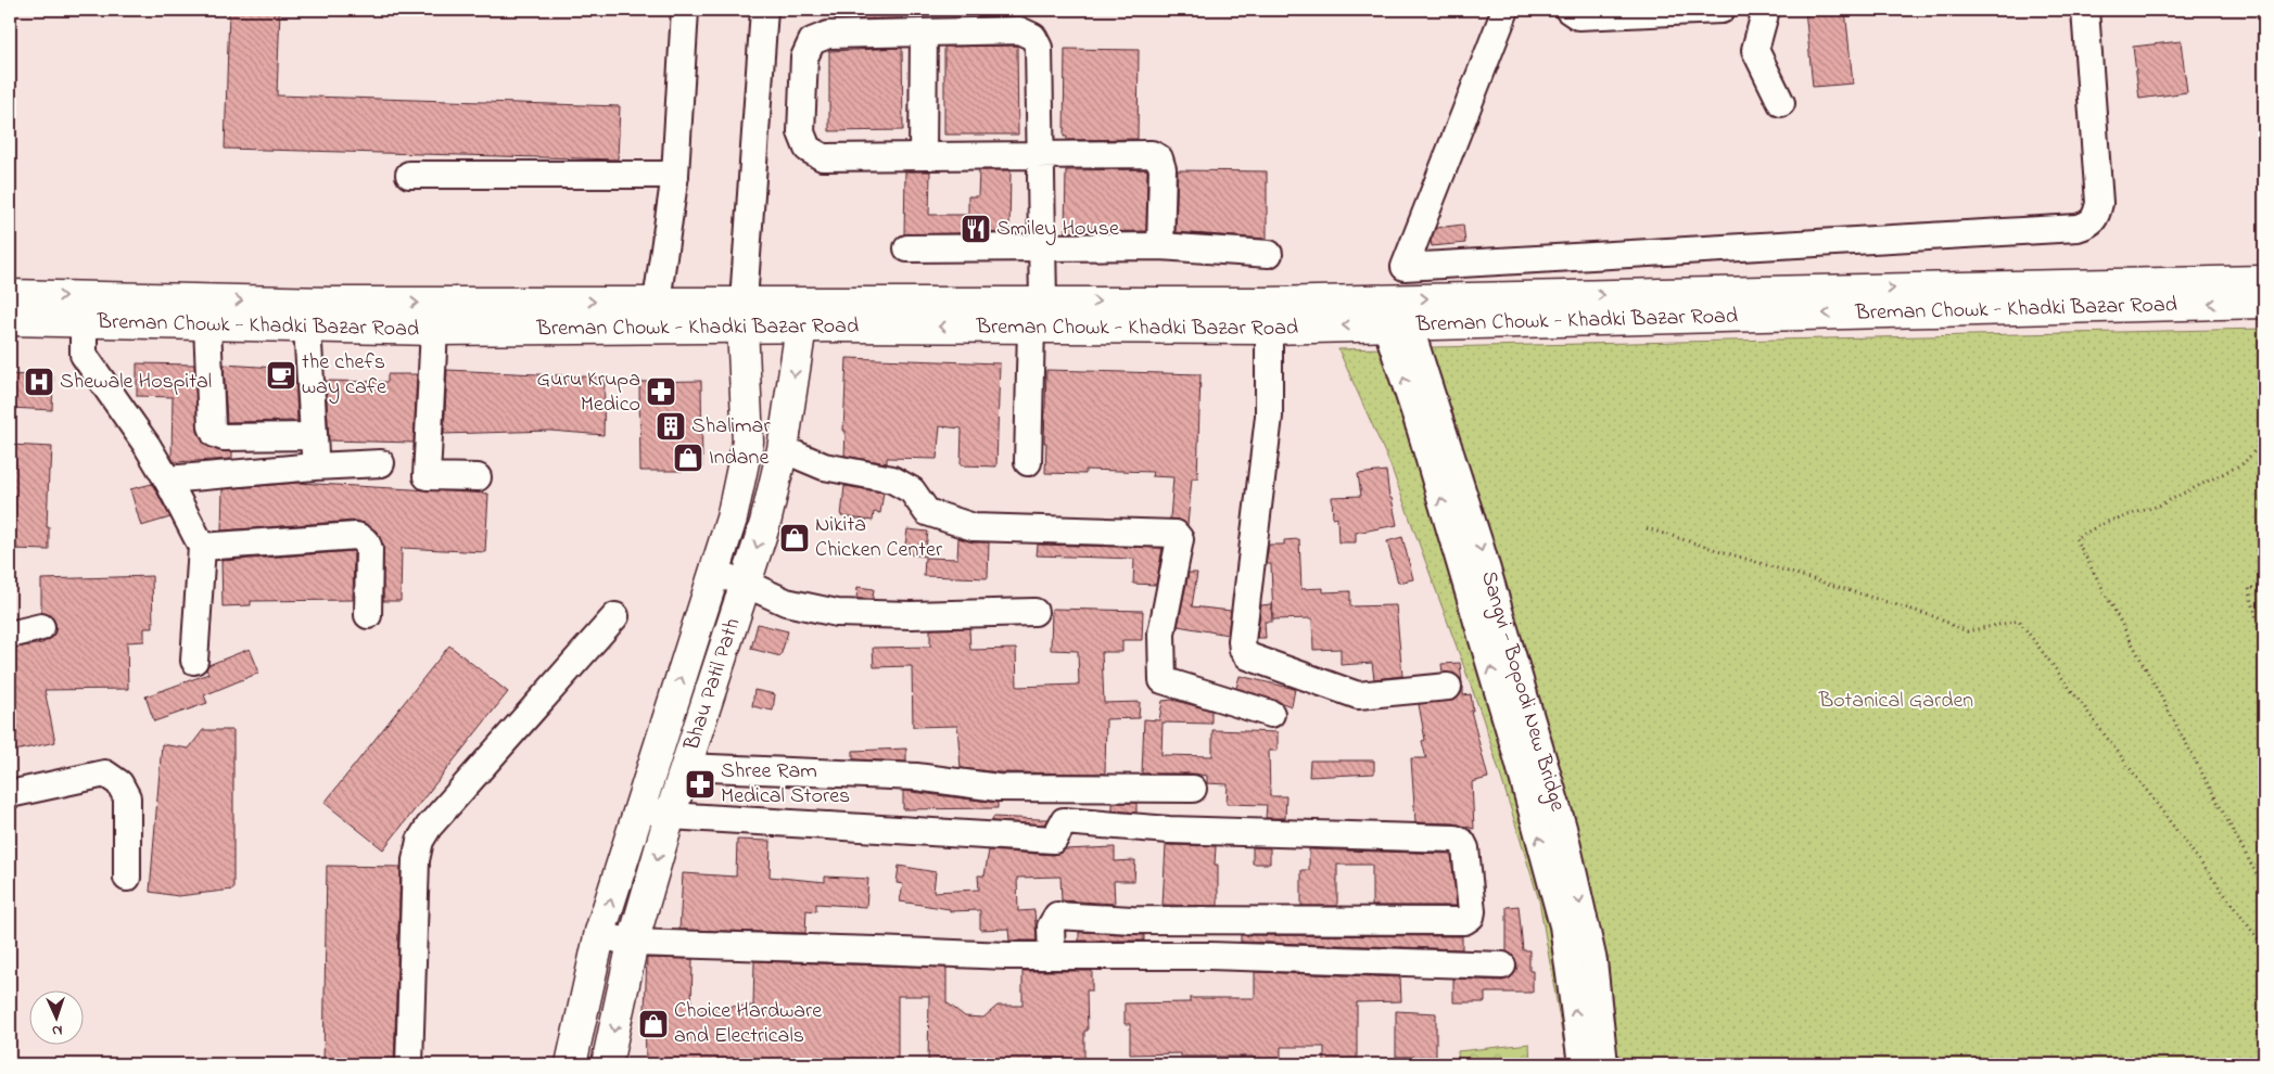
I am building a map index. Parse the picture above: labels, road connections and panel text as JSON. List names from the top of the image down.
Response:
{
  "streets": {
    "main road": ["Breman Chowk - Khadki Bazar Road", "Bhau Patil Path"],
    "street": ["Sangvi - Bopodi New Bridge"]
  },
  "crossings": [
    ["Breman Chowk - Khadki Bazar Road", "Bhau Patil Path"],
    ["Breman Chowk - Khadki Bazar Road", "Sangvi - Bopodi New Bridge"]
  ],
  "parks": ["Botanical Garden"],
  "places": {
    "restaurant": ["Smiley House"],
    "cafe": ["the chefs way cafe"],
    "hospital": ["Shewale Hospital"],
    "pharmacy": ["Guru Krupa Medico", "Shree Ram Medical Stores"],
    "building": ["Shalimar"],
    "shop": ["Indane", "Nikita Chicken Center", "Choice Hardware and Electricals"]
  },
  "north": "bottom"
}
